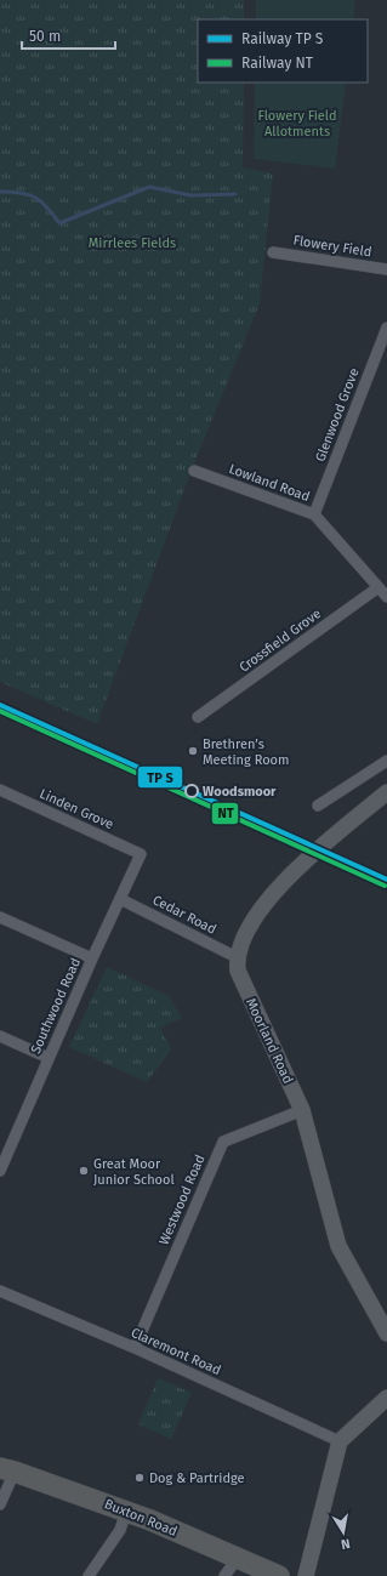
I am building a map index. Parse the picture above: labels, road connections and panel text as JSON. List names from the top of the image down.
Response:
{
  "streets": {
    "highway": ["Buxton Road"],
    "street": [
      "Flowery Field",
      "Glenwood Grove",
      "Lowland Road",
      "Crossfield Grove",
      "Linden Grove",
      "Cedar Road",
      "Southwood Road",
      "Moorland Road",
      "Westwood Road",
      "Claremont Road"
    ]
  },
  "crossings": [
    ["Glenwood Grove", "Lowland Road"],
    ["Lowland Road", "Crossfield Grove"],
    ["Linden Grove", "Southwood Road"],
    ["Cedar Road", "Southwood Road"],
    ["Cedar Road", "Moorland Road"],
    ["Moorland Road", "Westwood Road"],
    ["Westwood Road", "Claremont Road"]
  ],
  "parks": ["Flowery Field Allotments", "Mirrlees Fields"],
  "places": [
    "Brethren’s Meeting Room",
    "Woodsmoor",
    "Great Moor Junior School",
    "Dog & Partridge"
  ],
  "lines": ["rail line NT"],
  "legend": ["Railway TP S", "Railway NT"],
  "scale_bar": "50 m",
  "north": "bottom"
}
